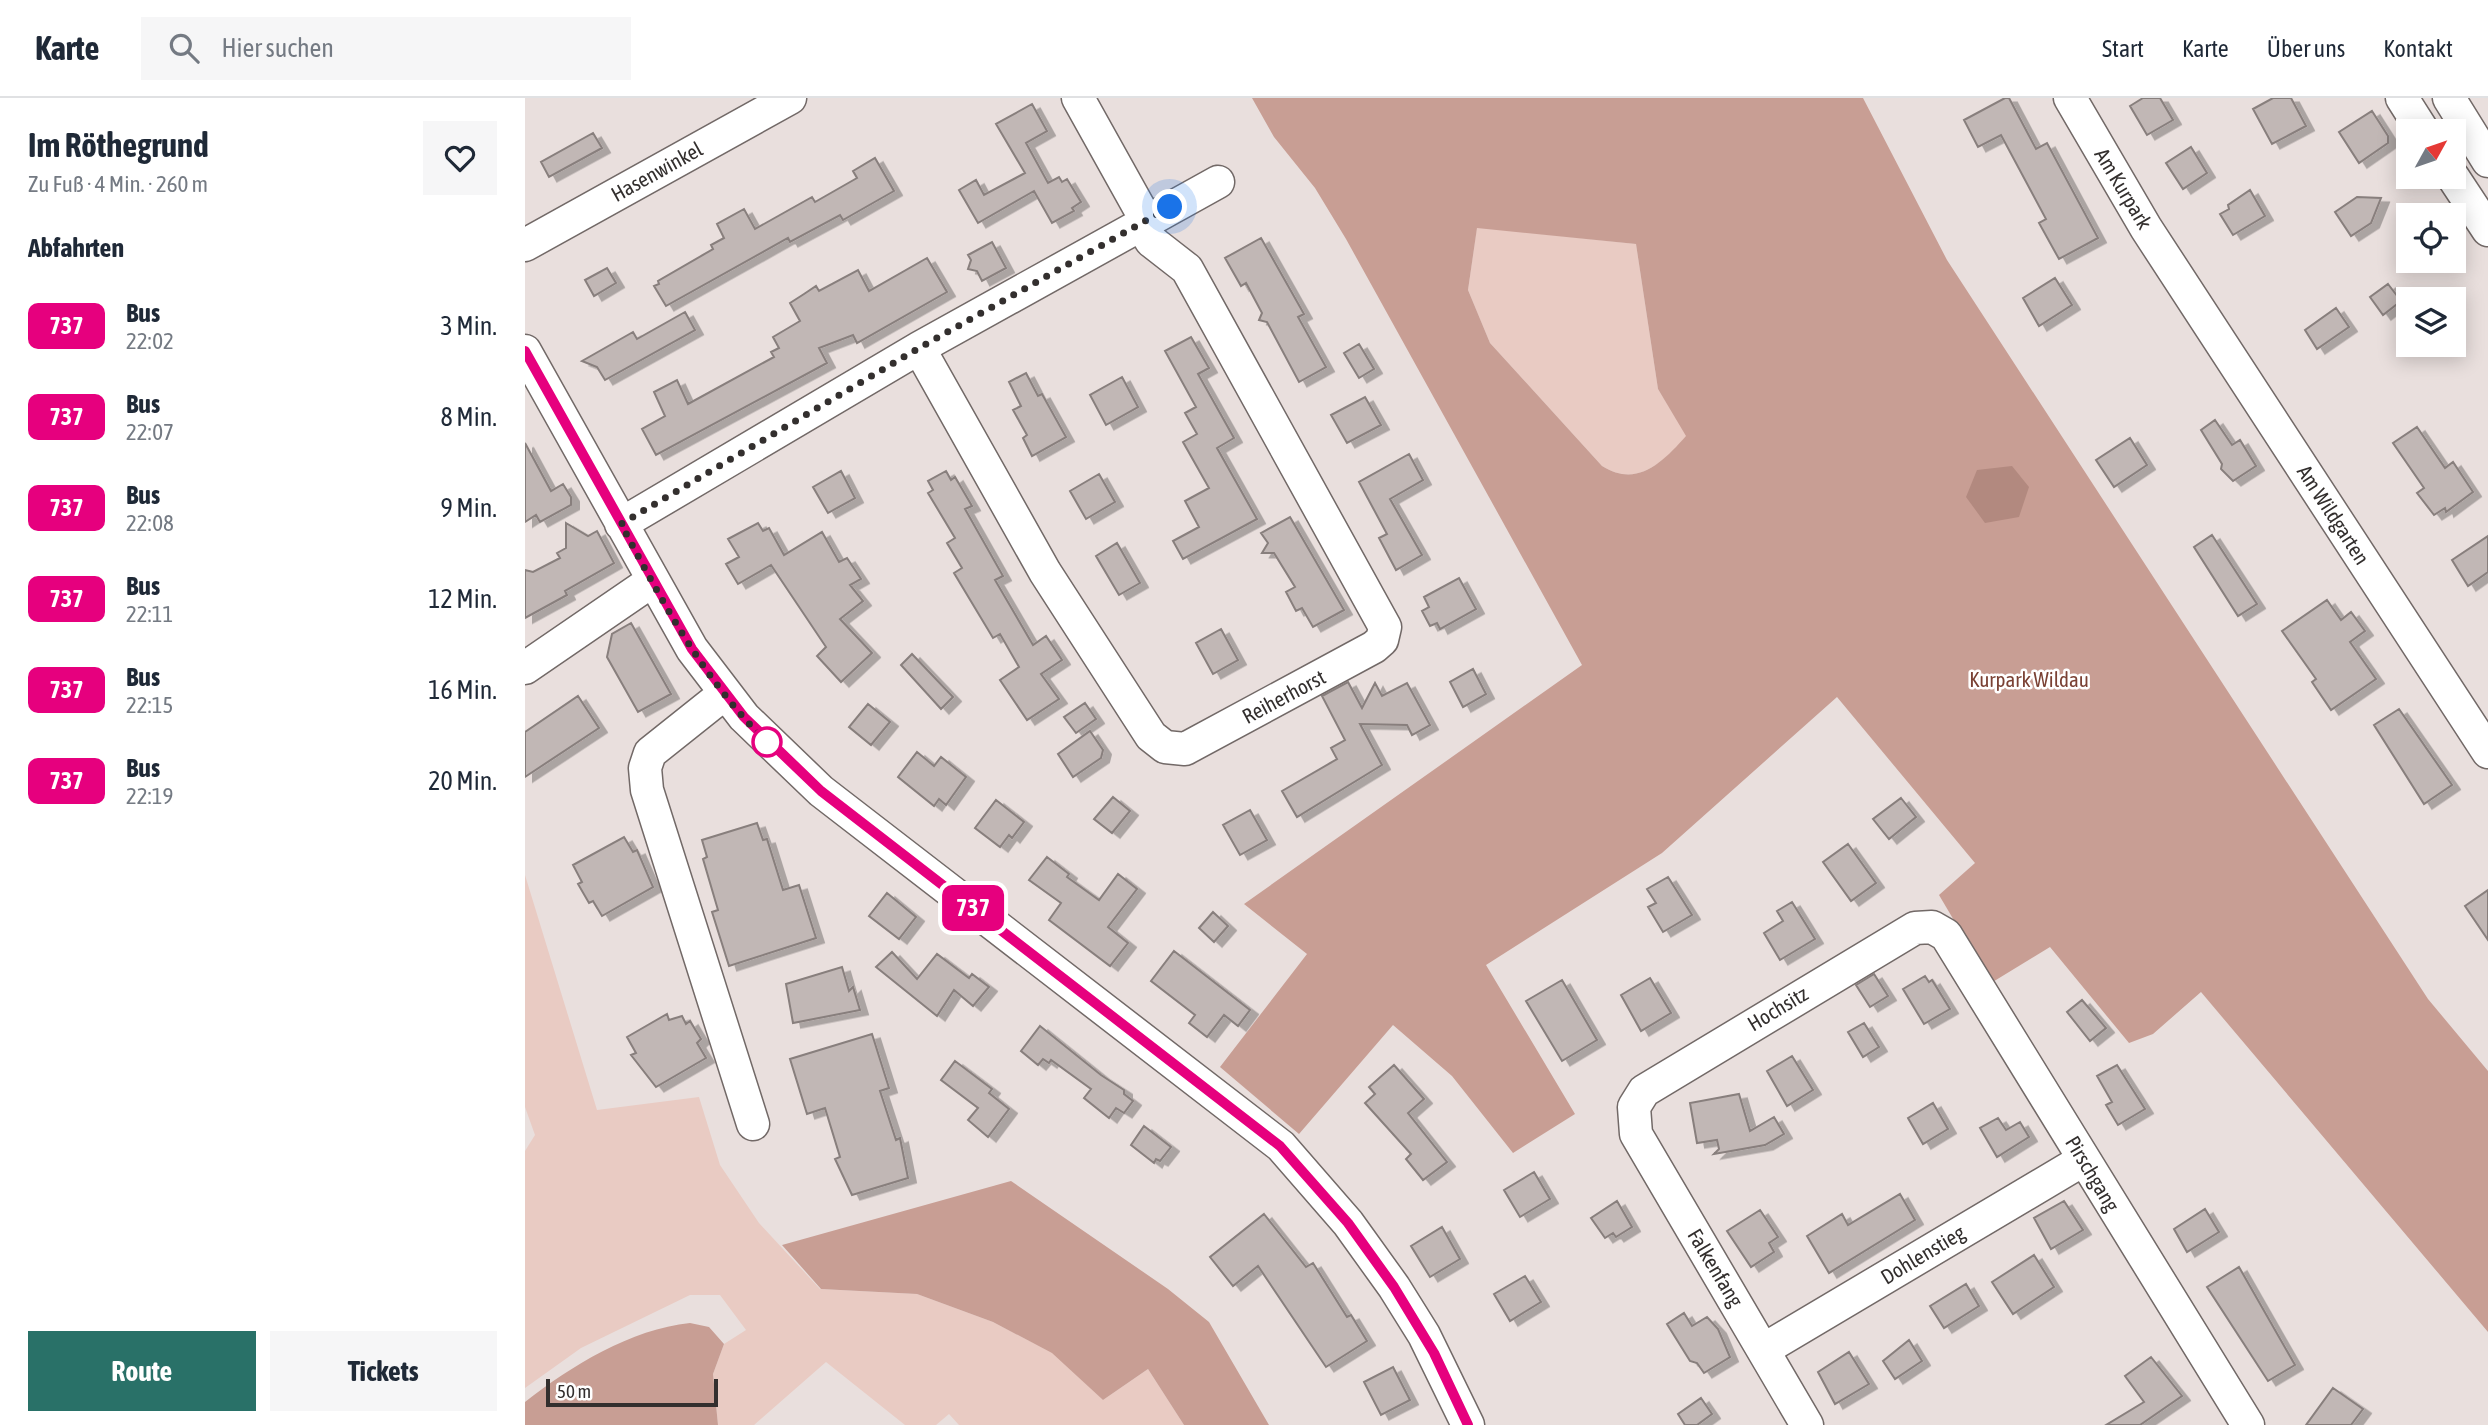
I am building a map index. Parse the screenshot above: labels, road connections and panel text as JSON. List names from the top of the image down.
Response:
{
  "streets": {
    "street": [
      "Hasenwinkel",
      "Am Kurpark",
      "Am Wildgarten",
      "Reiherhorst",
      "Hochsitz",
      "Pirschgang",
      "Dohlenstieg",
      "Falkenfang"
    ]
  },
  "crossings": [
    ["Am Kurpark", "Am Wildgarten"],
    ["Hochsitz", "Pirschgang"],
    ["Hochsitz", "Falkenfang"],
    ["Pirschgang", "Dohlenstieg"],
    ["Dohlenstieg", "Falkenfang"]
  ],
  "parks": ["Kurpark Wildau"],
  "lines": ["bus line 737"],
  "scale_bar": "50 m",
  "north": "top right",
  "page": {
    "header": "Karte",
    "search": "Hier suchen",
    "nav": [
      "Start",
      "Karte",
      "Über uns",
      "Kontakt"
    ],
    "heading": [
      ["Im Röthegrund", "Zu Fuß · 4 Min. · 260 m"],
      "Abfahrten"
    ],
    "on_map": "737",
    "list": [
      {
        "mark": "737",
        "name": "Bus",
        "note": "22:02",
        "value": "3 Min."
      },
      {
        "mark": "737",
        "name": "Bus",
        "note": "22:07",
        "value": "8 Min."
      },
      {
        "mark": "737",
        "name": "Bus",
        "note": "22:08",
        "value": "9 Min."
      },
      {
        "mark": "737",
        "name": "Bus",
        "note": "22:11",
        "value": "12 Min."
      },
      {
        "mark": "737",
        "name": "Bus",
        "note": "22:15",
        "value": "16 Min."
      },
      {
        "mark": "737",
        "name": "Bus",
        "note": "22:19",
        "value": "20 Min."
      }
    ],
    "buttons": ["Route", "Tickets"],
    "scale": "50 m"
  }
}
